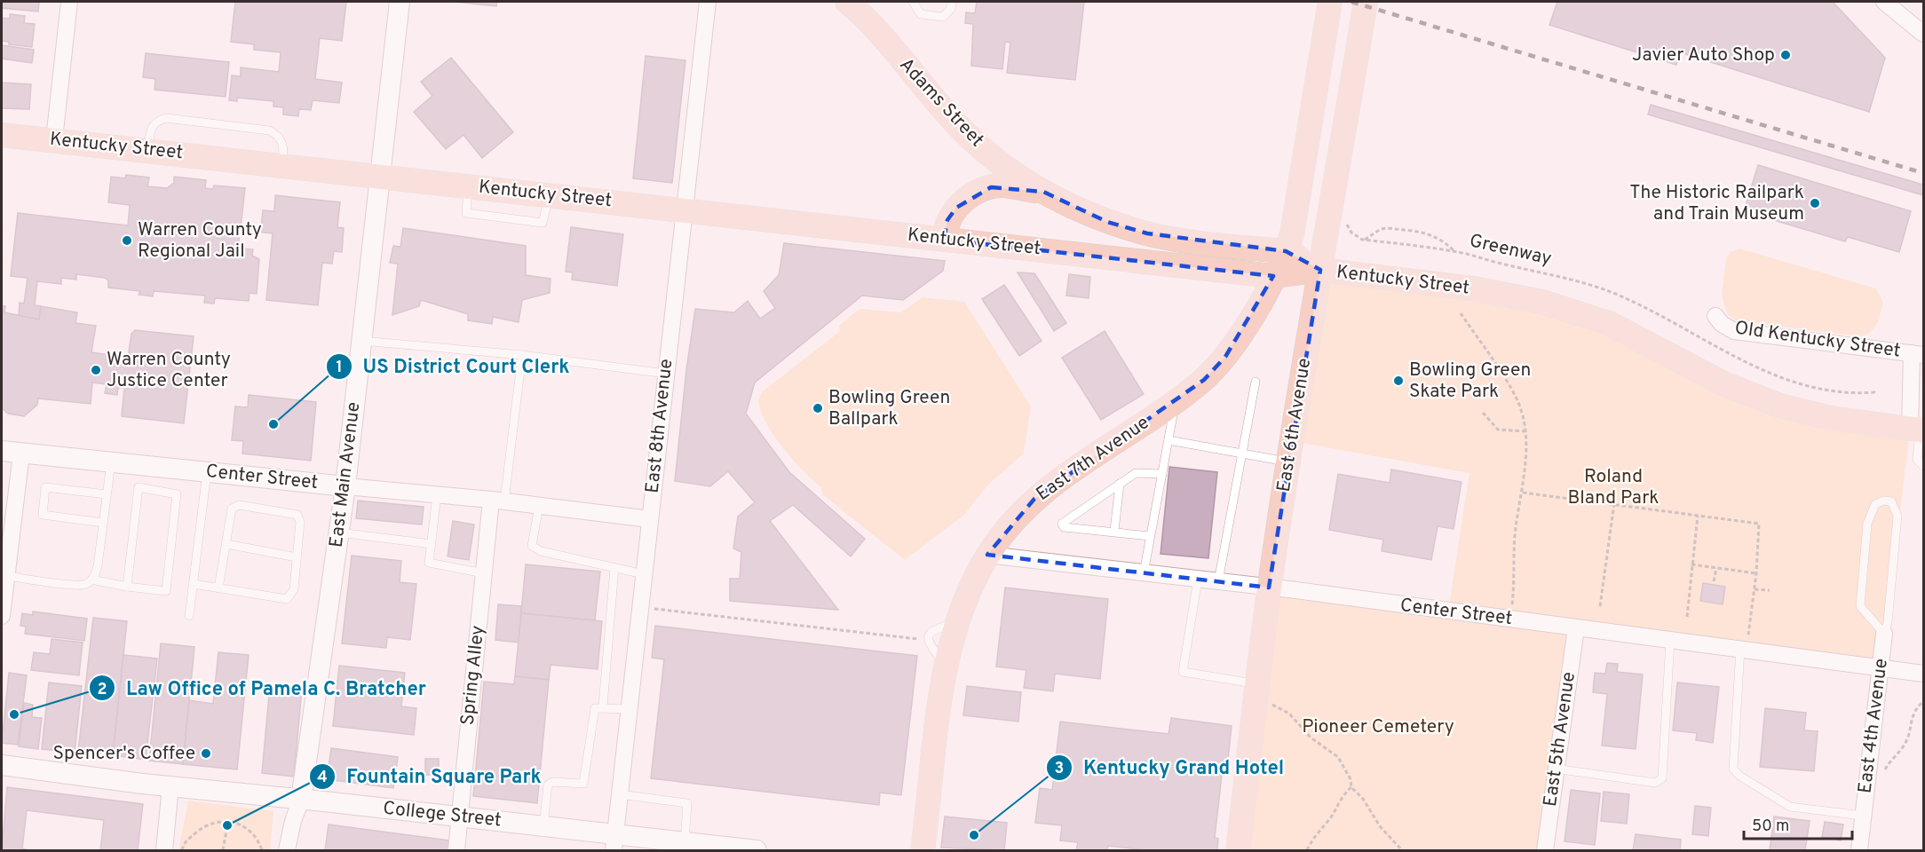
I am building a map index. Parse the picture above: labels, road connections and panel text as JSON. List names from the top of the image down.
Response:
{
  "streets": {
    "main road": [
      "Adams Street",
      "Kentucky Street",
      "East 6th Avenue",
      "East 7th Avenue"
    ],
    "street": [
      "Old Kentucky Street",
      "East 8th Avenue",
      "East Main Avenue",
      "Center Street",
      "Spring Alley",
      "East 4th Avenue",
      "East 5th Avenue",
      "College Street"
    ],
    "path": ["Greenway"]
  },
  "crossings": [
    ["Adams Street", "Kentucky Street"],
    ["Adams Street", "East 6th Avenue"],
    ["Adams Street", "East 7th Avenue"],
    ["Kentucky Street", "East 6th Avenue"],
    ["Kentucky Street", "East 8th Avenue"],
    ["Kentucky Street", "East 7th Avenue"],
    ["Kentucky Street", "East Main Avenue"],
    ["East 6th Avenue", "Center Street"],
    ["East 8th Avenue", "Center Street"],
    ["East 8th Avenue", "College Street"],
    ["East 7th Avenue", "Center Street"],
    ["East Main Avenue", "Center Street"],
    ["East Main Avenue", "College Street"],
    ["Center Street", "Spring Alley"],
    ["Center Street", "East 4th Avenue"],
    ["Center Street", "East 5th Avenue"],
    ["Spring Alley", "College Street"]
  ],
  "parks": ["Roland Bland Park", "Pioneer Cemetery"],
  "places": [
    "Javier Auto Shop",
    "The Historic Railpark and Train Museum",
    "Warren County Regional Jail",
    "Warren County Justice Center",
    "Bowling Green Skate Park",
    "Bowling Green Ballpark",
    "US District Court Clerk",
    "Law Office of Pamela C. Bratcher",
    "Spencer's Coffee",
    "Fountain Square Park",
    "Kentucky Grand Hotel"
  ],
  "scale_bar": "50 m"
}
